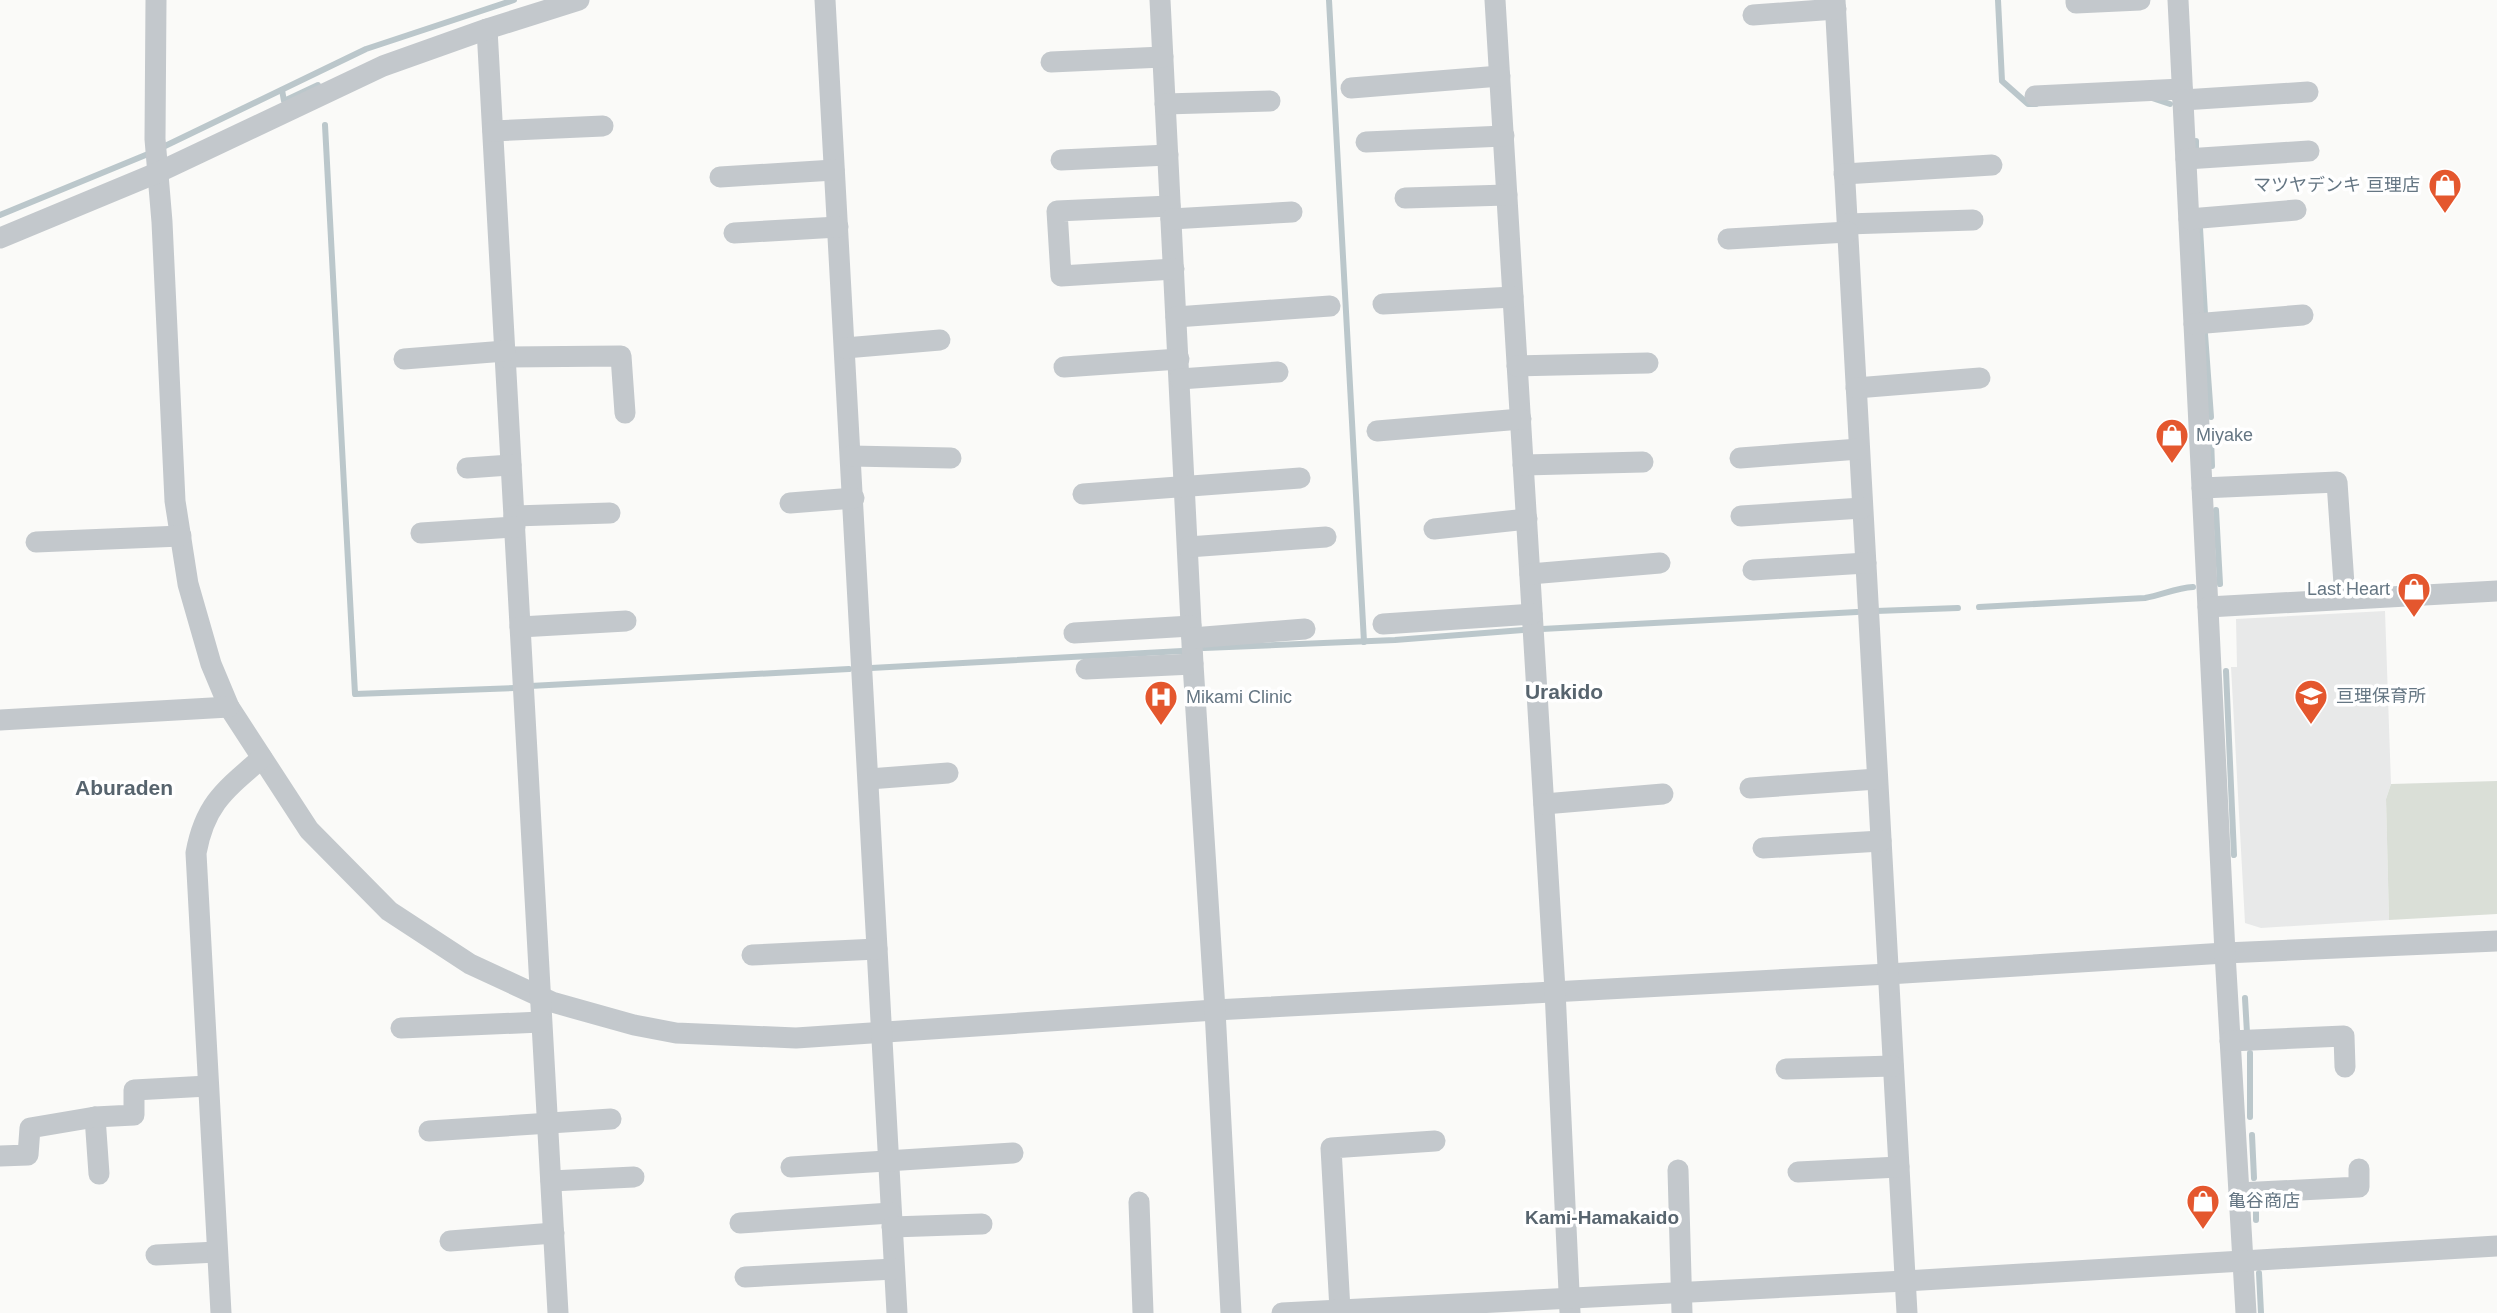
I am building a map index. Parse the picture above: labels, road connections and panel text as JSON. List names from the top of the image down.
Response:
{
  "districts": ["Urakido", "Aburaden", "Kami-Hamakaido"],
  "places": {
    "shop": [
      "マツヤデンキ 亘理店",
      "Miyake",
      "Last Heart",
      "亀谷商店"
    ],
    "school or university": ["亘理保育所"],
    "hospital": ["Mikami Clinic"]
  }
}
